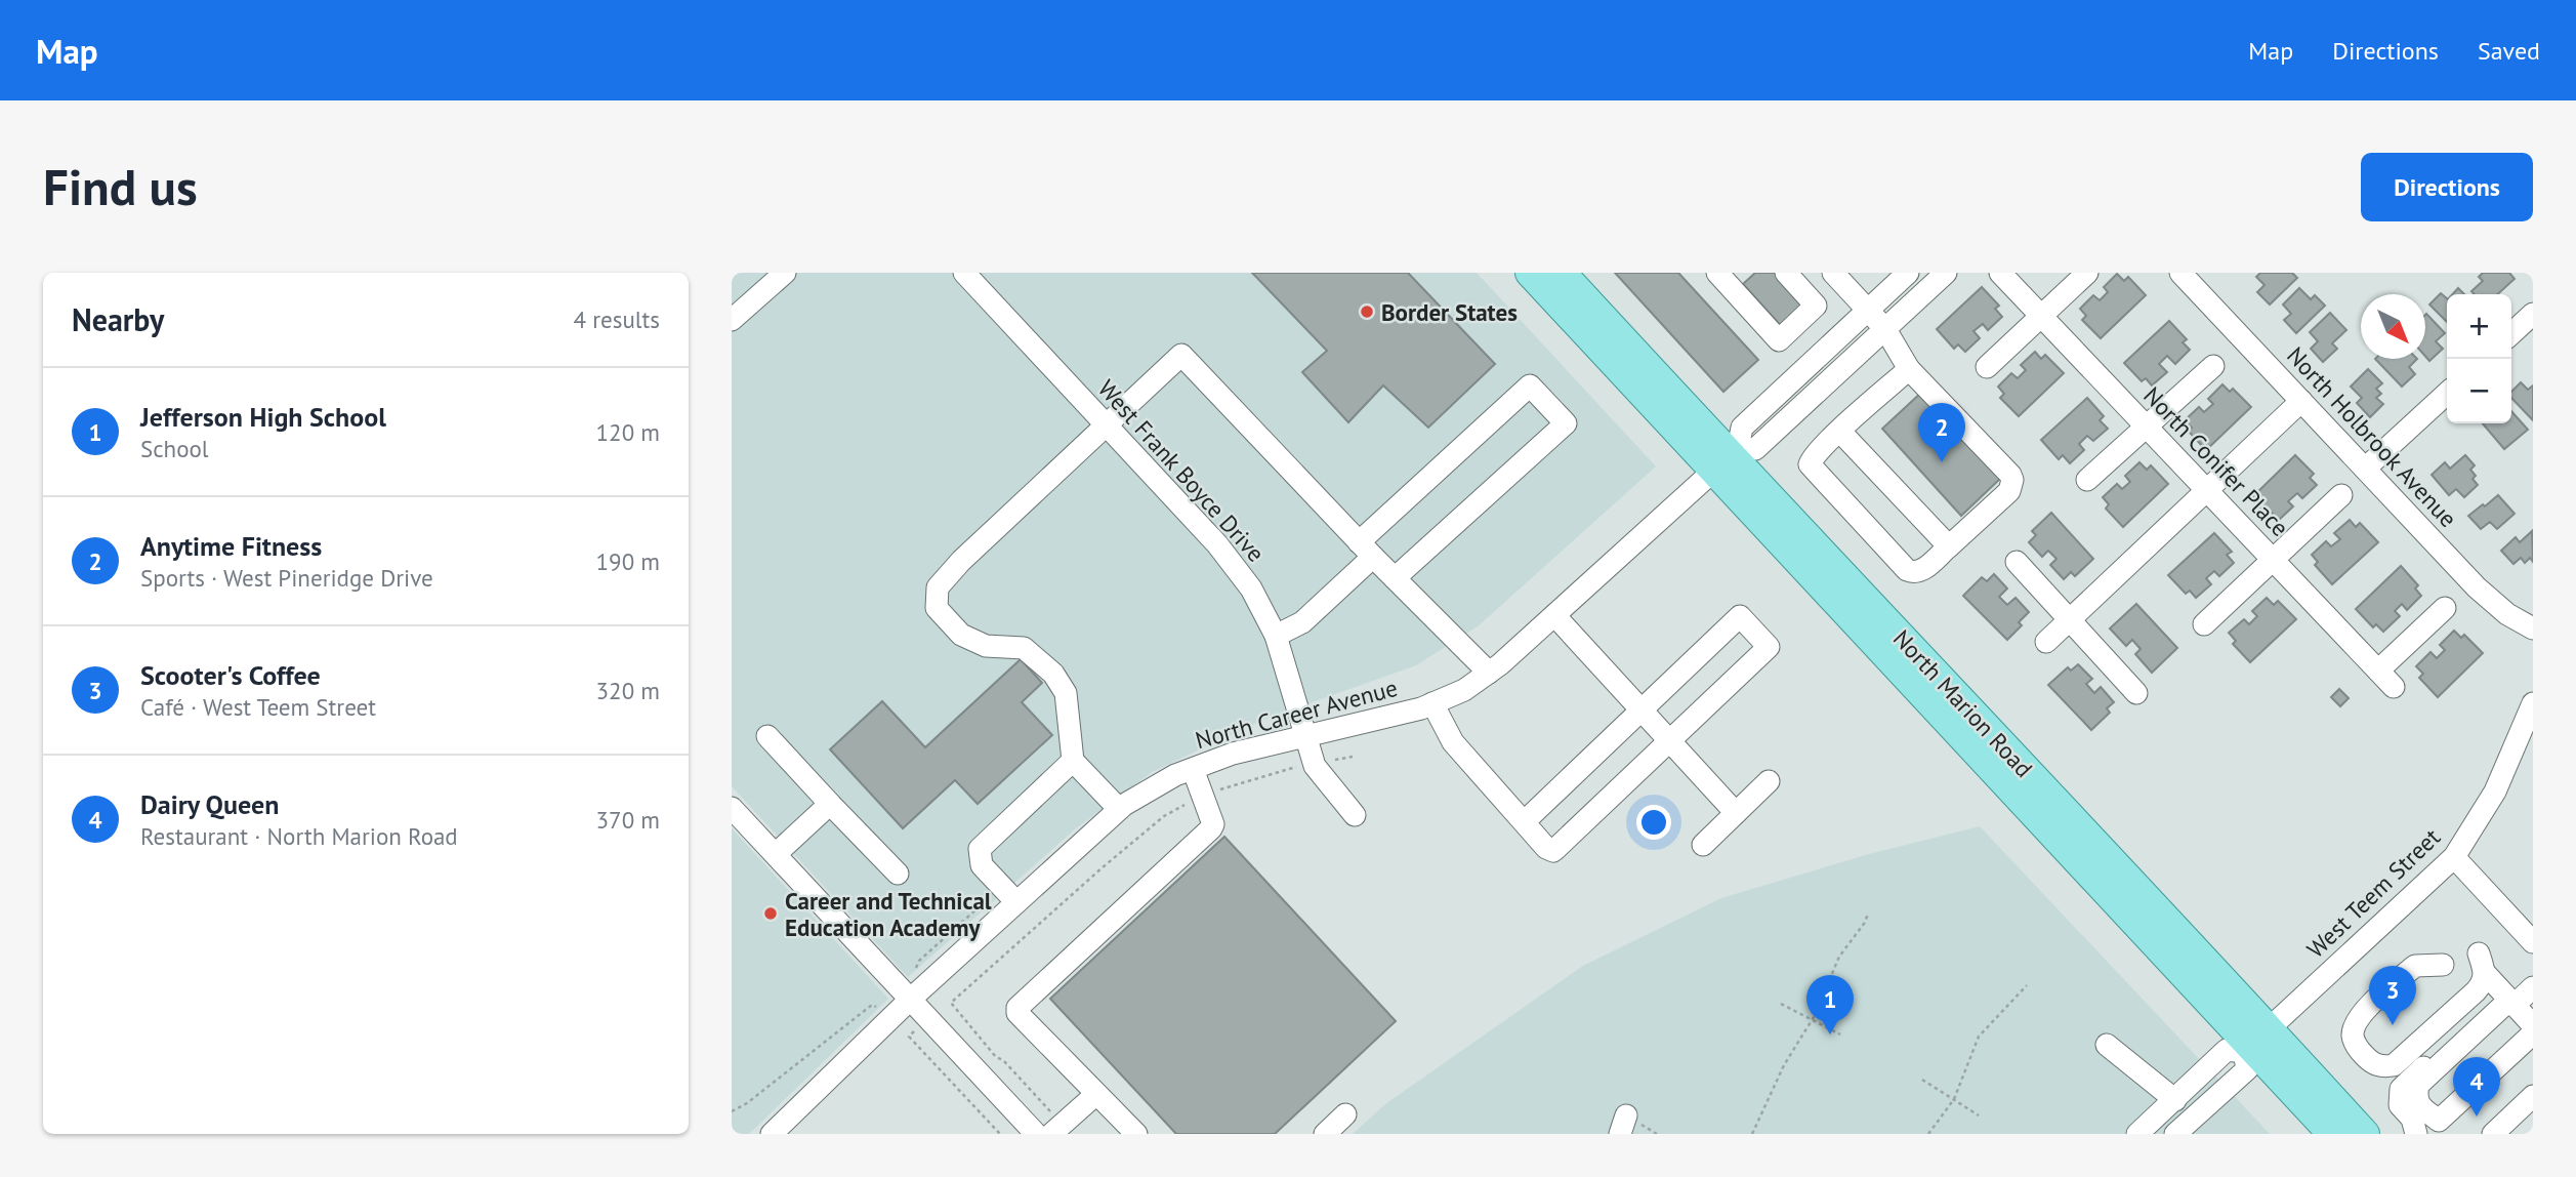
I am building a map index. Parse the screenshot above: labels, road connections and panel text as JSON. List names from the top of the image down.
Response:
{
  "streets": {
    "main road": ["North Marion Road"],
    "street": [
      "North Holbrook Avenue",
      "North Conifer Place",
      "West Frank Boyce Drive",
      "North Career Avenue",
      "West Teem Street"
    ]
  },
  "crossings": [
    ["West Frank Boyce Drive", "North Career Avenue"],
    ["North Marion Road", "North Career Avenue"],
    ["North Marion Road", "West Teem Street"]
  ],
  "places": ["Border States", "Career and Technical Education Academy"],
  "north": "bottom right",
  "page": {
    "header": "Map",
    "nav": ["Map", "Directions", "Saved"],
    "buttons": "Directions",
    "title": "Find us",
    "heading": ["Nearby", "4 results"],
    "map_buttons": ["+", "−"],
    "list": [
      {
        "mark": "1",
        "name": "Jefferson High School",
        "note": "School",
        "value": "120 m"
      },
      {
        "mark": "2",
        "name": "Anytime Fitness",
        "note": "Sports · West Pineridge Drive",
        "value": "190 m"
      },
      {
        "mark": "3",
        "name": "Scooter's Coffee",
        "note": "Café · West Teem Street",
        "value": "320 m"
      },
      {
        "mark": "4",
        "name": "Dairy Queen",
        "note": "Restaurant · North Marion Road",
        "value": "370 m"
      }
    ],
    "pins": [
      "2",
      "3",
      "1",
      "4"
    ]
  }
}
